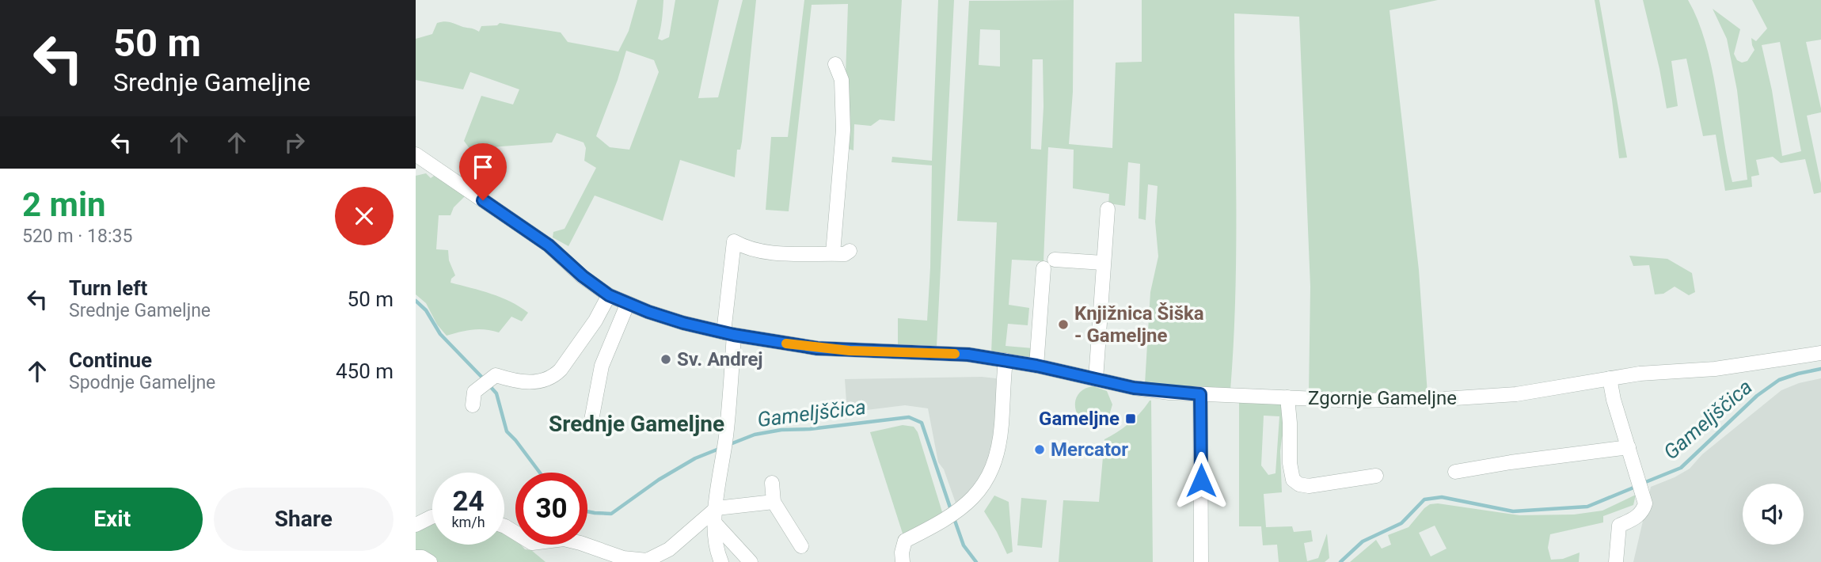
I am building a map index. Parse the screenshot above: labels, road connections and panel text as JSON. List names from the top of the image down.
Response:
{
  "streets": {
    "street": ["Zgornje Gameljne"]
  },
  "districts": ["Srednje Gameljne"],
  "water": ["Gameljščica"],
  "places": {
    "other": ["Knjižnica Šiška - Gameljne", "Sv. Andrej", "Mercator"],
    "transit": ["Gameljne"]
  },
  "page": {
    "turn": ["50 m", "Srednje Gameljne"],
    "heading": ["2 min", "520 m · 18:35"],
    "list": [
      {
        "name": "Turn left",
        "note": "Srednje Gameljne",
        "value": "50 m"
      },
      {
        "name": "Continue",
        "note": "Spodnje Gameljne",
        "value": "450 m"
      }
    ],
    "speed": "24 km/h",
    "limit": "30",
    "buttons": ["Exit", "Share"]
  }
}
